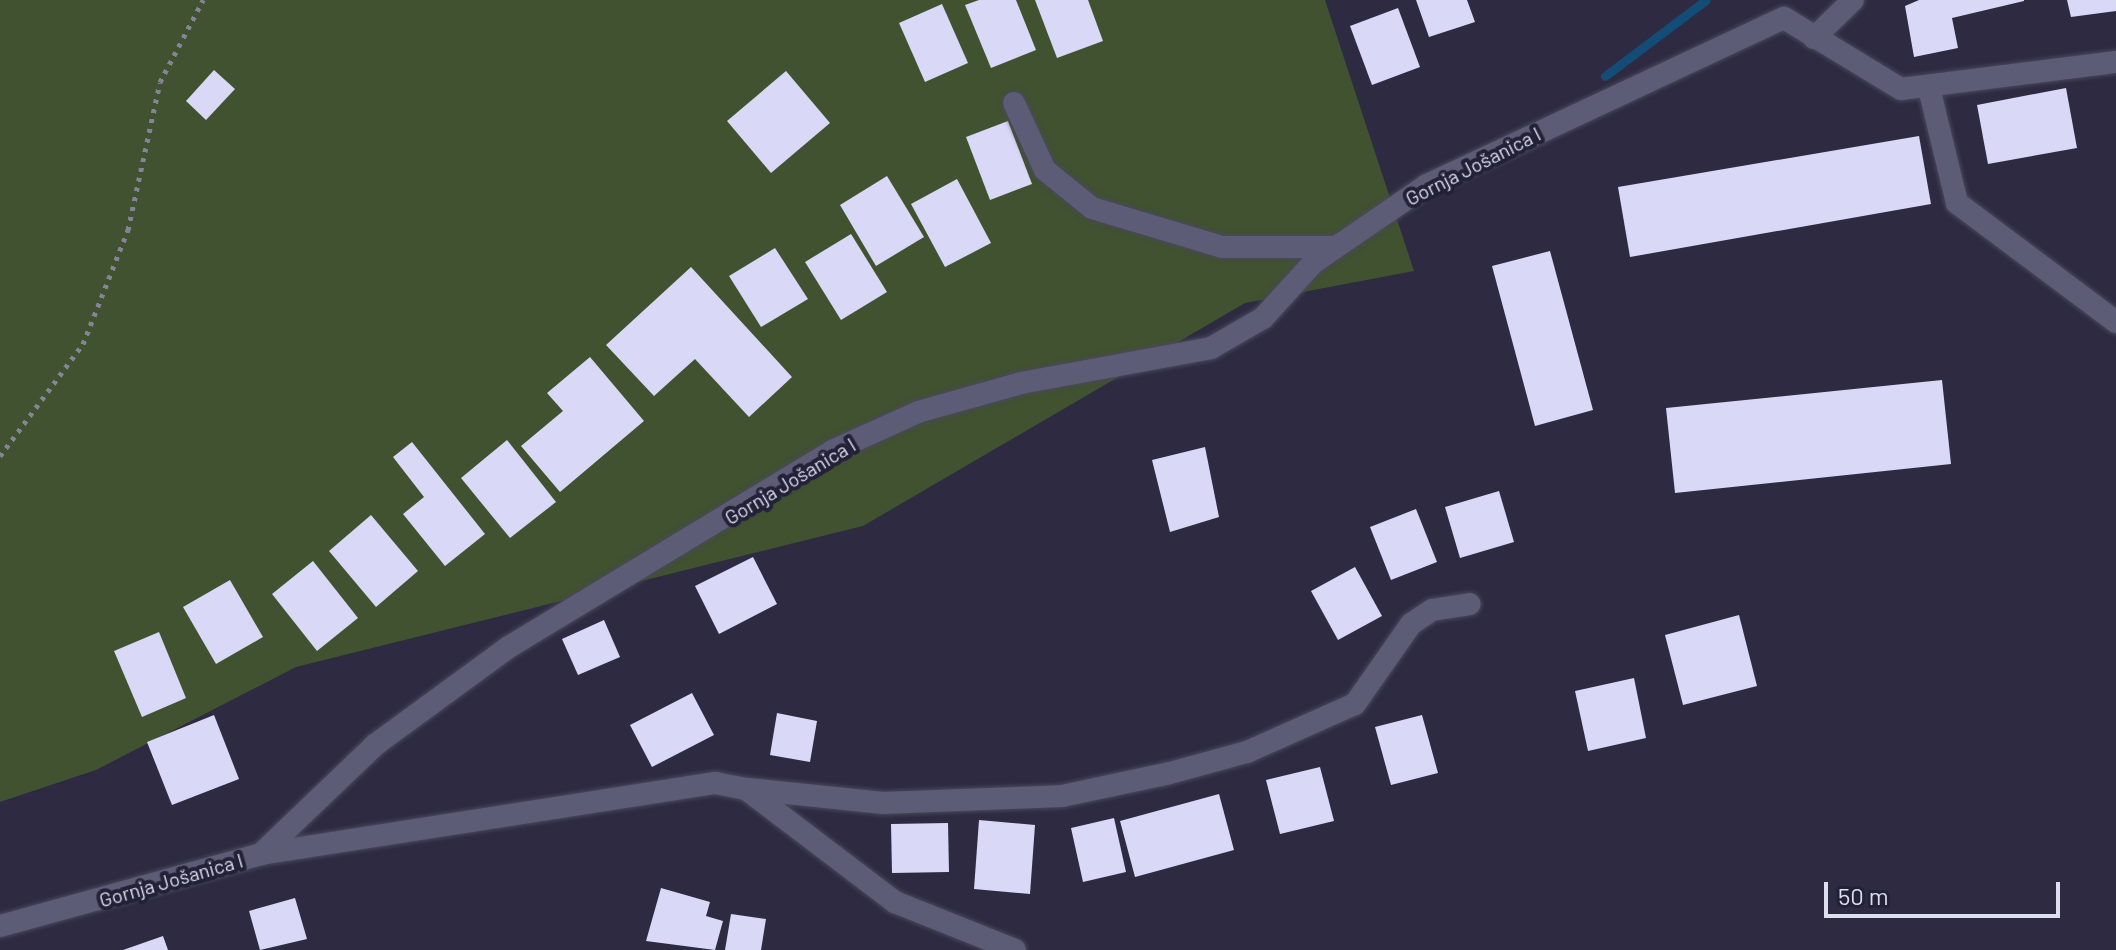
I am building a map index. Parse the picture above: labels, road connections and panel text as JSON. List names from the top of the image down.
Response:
{
  "streets": {
    "street": ["Gornja Jošanica I"]
  },
  "scale_bar": "50 m"
}
